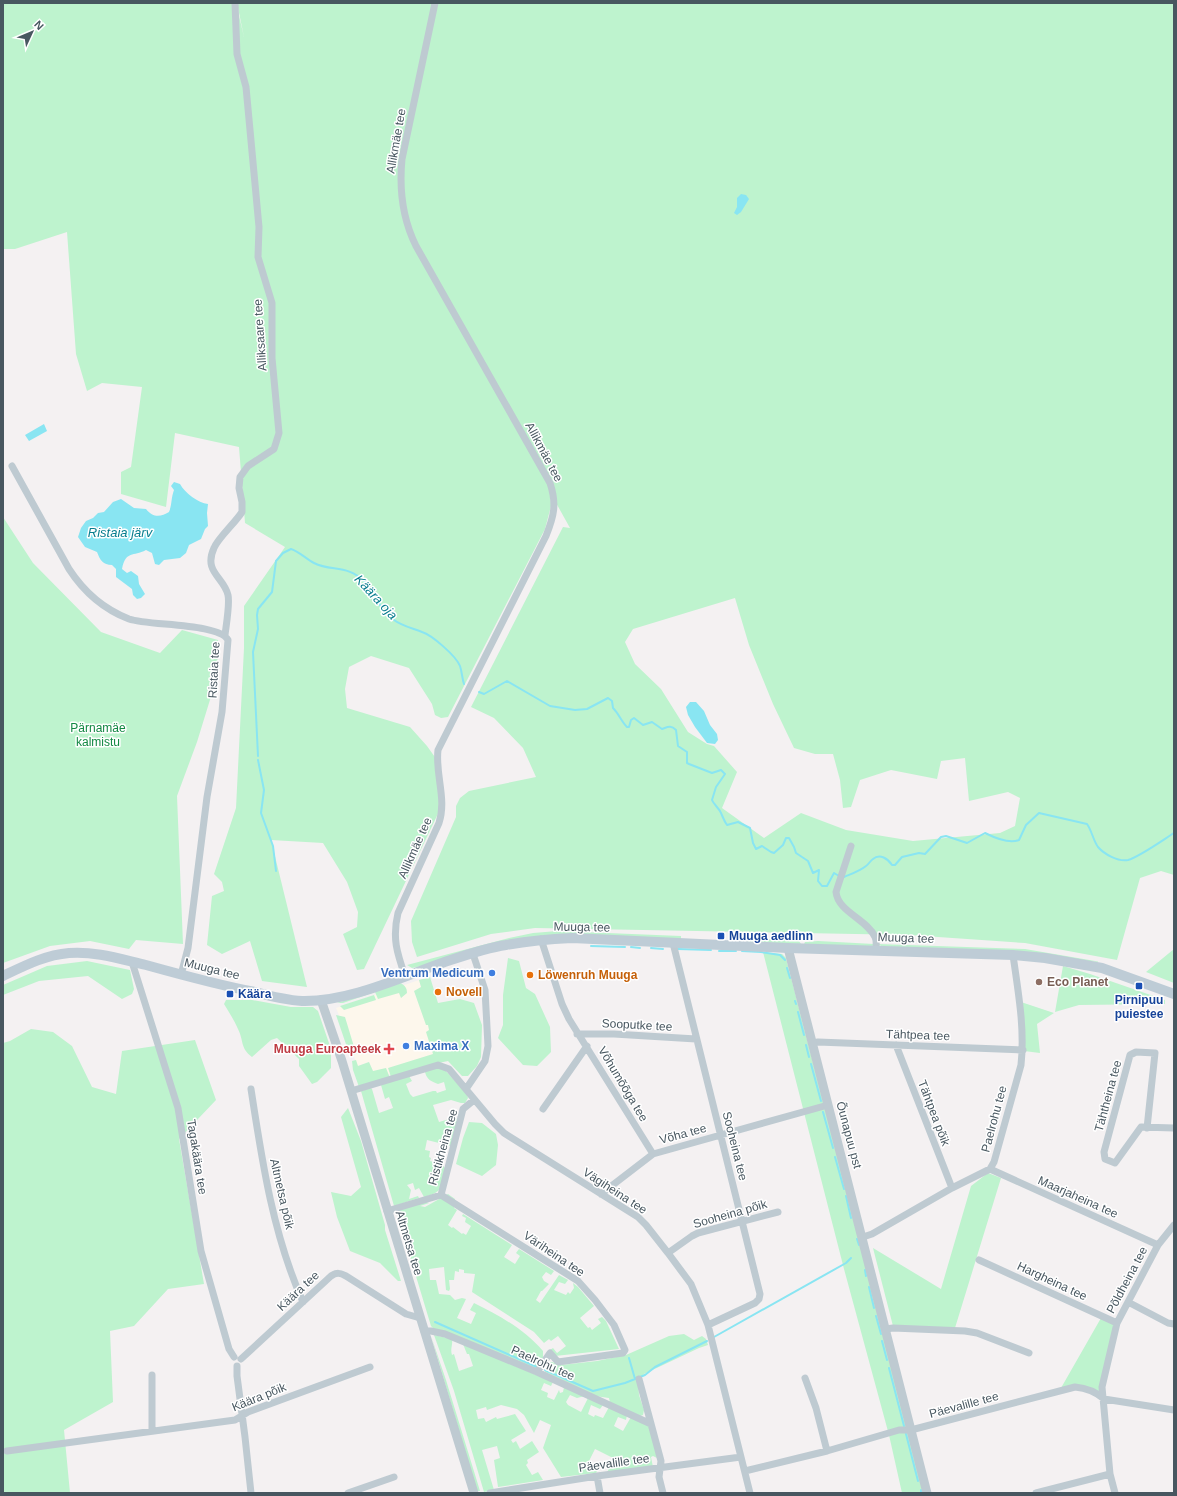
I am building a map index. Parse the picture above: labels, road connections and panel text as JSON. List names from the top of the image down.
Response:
{
  "streets": {
    "main road": ["Muuga tee"],
    "street": [
      "Allikmäe tee",
      "Alliksaare tee",
      "Ristaia tee",
      "Sooputke tee",
      "Tähtpea tee",
      "Võhumõõga tee",
      "Tähtheina tee",
      "Tähtpea põik",
      "Paelrohu tee",
      "Võha tee",
      "Õunapuu pst",
      "Sooheina tee",
      "Ristikheina tee",
      "Tagakäära tee",
      "Vägiheina tee",
      "Altmetsa põik",
      "Maarjaheina tee",
      "Sooheina põik",
      "Altmetsa tee",
      "Väriheina tee",
      "Põldheina tee",
      "Hargheina tee",
      "Käära tee",
      "Käära põik",
      "Päevalille tee"
    ]
  },
  "crossings": [
    ["Allikmäe tee", "Muuga tee"],
    ["Alliksaare tee", "Ristaia tee"],
    ["Ristaia tee", "Muuga tee"],
    ["Muuga tee", "Võhumõõga tee"],
    ["Muuga tee", "Paelrohu tee"],
    ["Muuga tee", "Õunapuu pst"],
    ["Muuga tee", "Sooheina tee"],
    ["Muuga tee", "Tagakäära tee"],
    ["Muuga tee", "Altmetsa tee"],
    ["Sooputke tee", "Võhumõõga tee"],
    ["Sooputke tee", "Sooheina tee"],
    ["Tähtpea tee", "Tähtpea põik"],
    ["Tähtpea tee", "Paelrohu tee"],
    ["Tähtpea tee", "Õunapuu pst"],
    ["Võhumõõga tee", "Võha tee"],
    ["Tähtpea põik", "Paelrohu tee"],
    ["Paelrohu tee", "Õunapuu pst"],
    ["Paelrohu tee", "Maarjaheina tee"],
    ["Paelrohu tee", "Altmetsa tee"],
    ["Paelrohu tee", "Väriheina tee"],
    ["Võha tee", "Õunapuu pst"],
    ["Võha tee", "Sooheina tee"],
    ["Võha tee", "Vägiheina tee"],
    ["Õunapuu pst", "Päevalille tee"],
    ["Sooheina tee", "Vägiheina tee"],
    ["Sooheina tee", "Sooheina põik"],
    ["Ristikheina tee", "Vägiheina tee"],
    ["Ristikheina tee", "Altmetsa tee"],
    ["Ristikheina tee", "Väriheina tee"],
    ["Tagakäära tee", "Käära tee"],
    ["Tagakäära tee", "Käära põik"],
    ["Vägiheina tee", "Sooheina põik"],
    ["Vägiheina tee", "Altmetsa tee"],
    ["Vägiheina tee", "Päevalille tee"],
    ["Altmetsa põik", "Käära tee"],
    ["Maarjaheina tee", "Põldheina tee"],
    ["Altmetsa tee", "Käära tee"],
    ["Põldheina tee", "Hargheina tee"],
    ["Põldheina tee", "Päevalille tee"]
  ],
  "water": ["Ristaia järv", "Käära oja"],
  "parks": ["Pärnamäe kalmistu"],
  "places": {
    "transit": ["Muuga aedlinn", "Pirnipuu puiestee", "Käära"],
    "other": [
      "Ventrum Medicum",
      "Löwenruh Muuga",
      "Eco Planet",
      "Novell",
      "Maxima X"
    ],
    "health": ["Muuga Euroapteek"]
  },
  "north": "top right"
}
